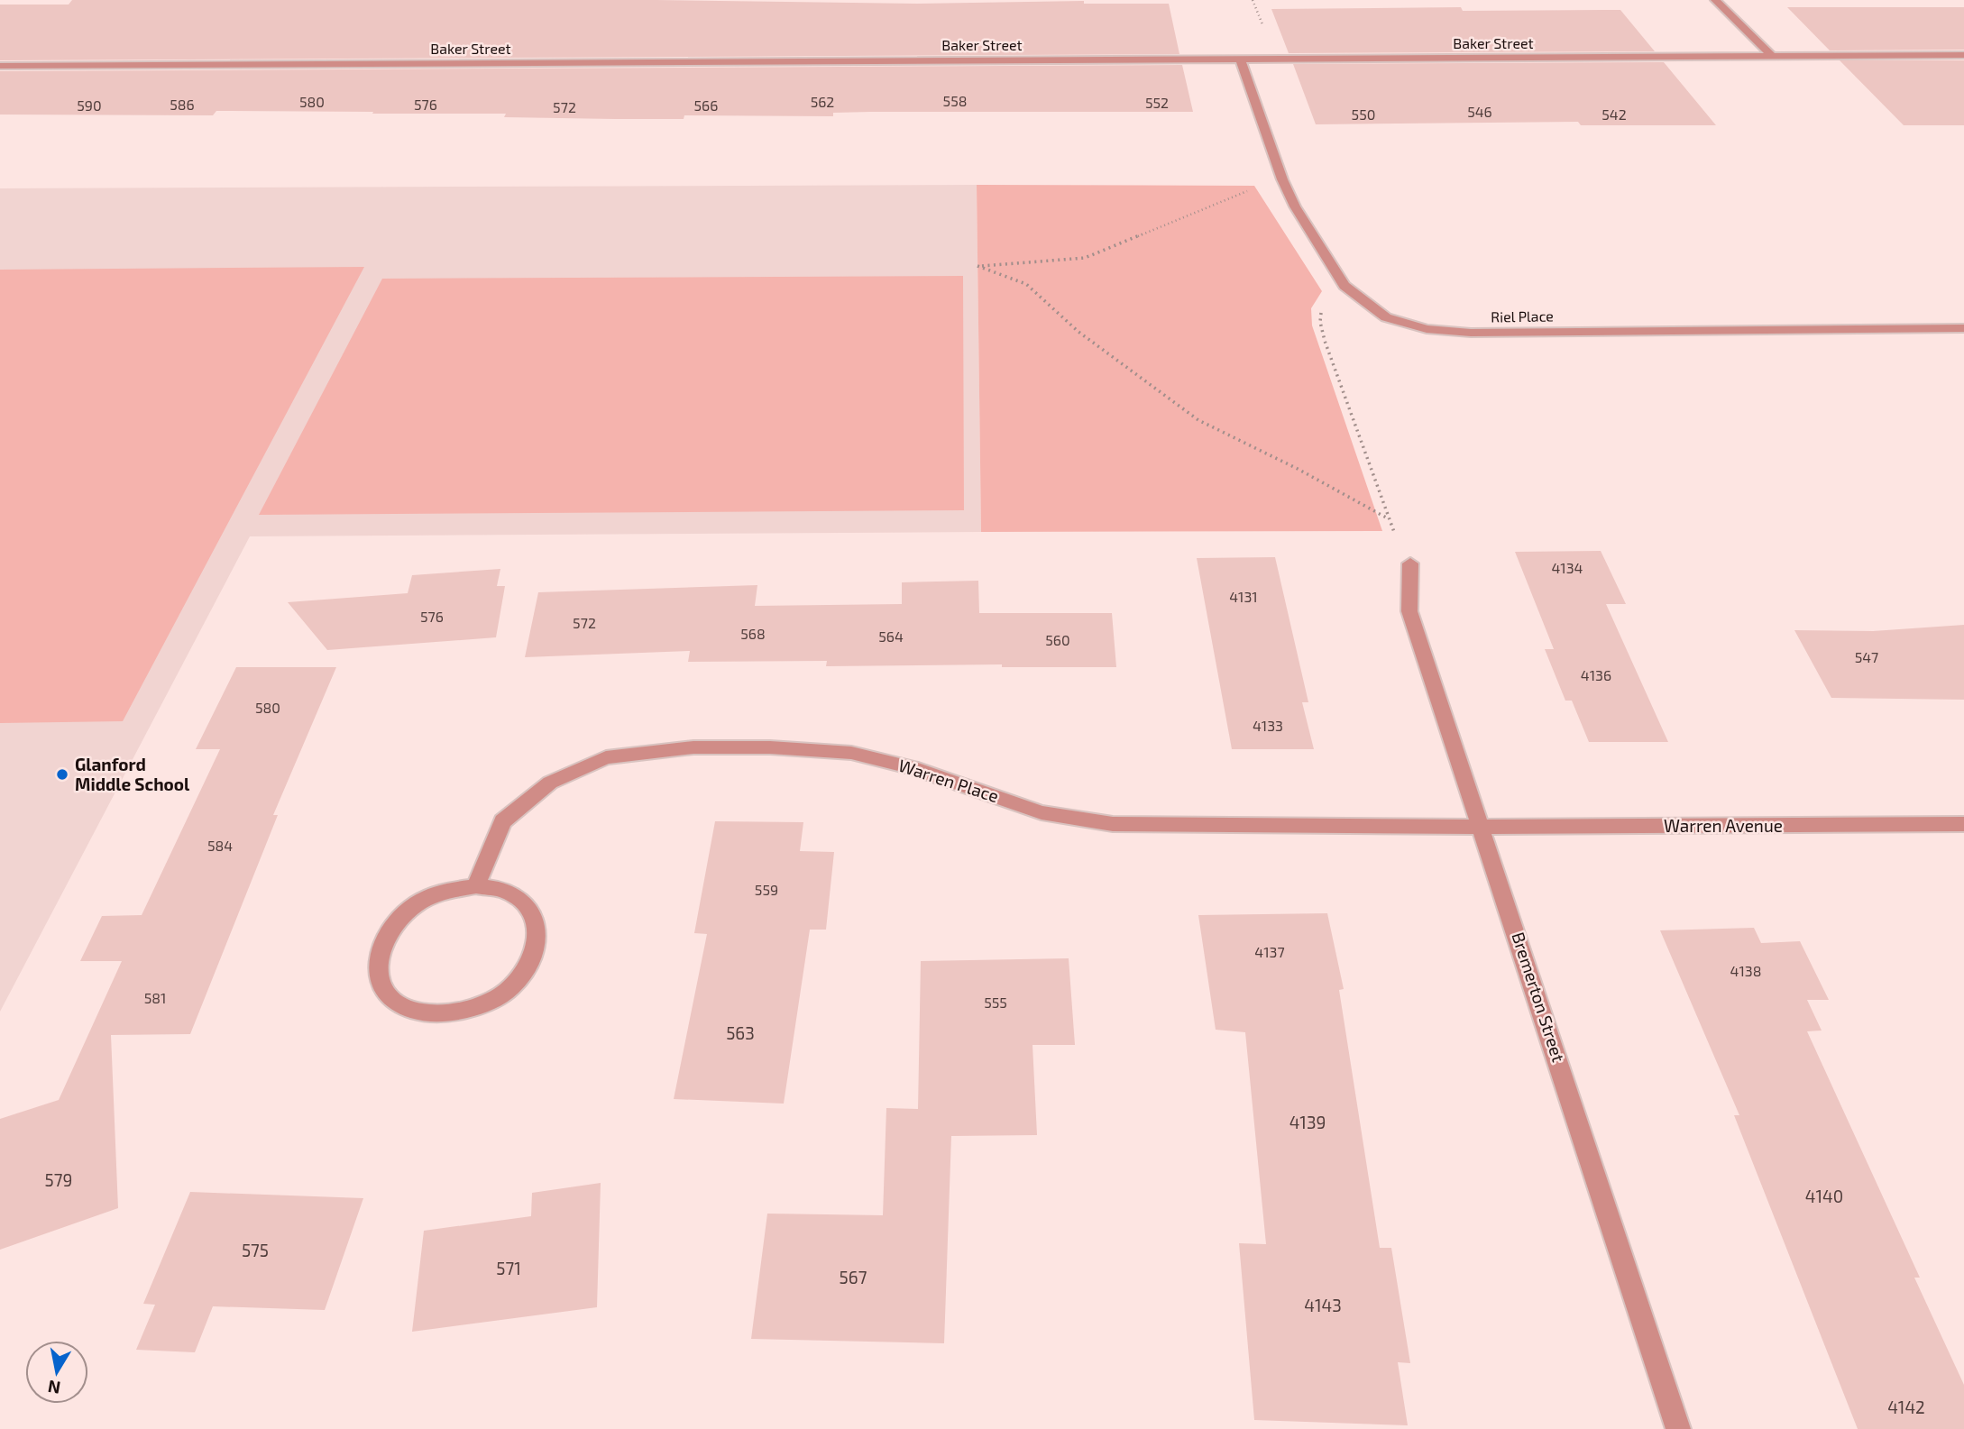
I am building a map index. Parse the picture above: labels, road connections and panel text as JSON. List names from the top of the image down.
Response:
{
  "streets": {
    "street": [
      "Baker Street",
      "Riel Place",
      "Warren Place",
      "Warren Avenue",
      "Bremerton Street"
    ]
  },
  "crossings": [
    ["Baker Street", "Riel Place"],
    ["Warren Place", "Warren Avenue"],
    ["Warren Place", "Bremerton Street"],
    ["Warren Avenue", "Bremerton Street"]
  ],
  "places": ["Glanford Middle School"],
  "house_numbers": [
    "558",
    "580",
    "562",
    "552",
    "586",
    "576",
    "590",
    "566",
    "572",
    "546",
    "550",
    "542",
    "4134",
    "4131",
    "576",
    "572",
    "568",
    "564",
    "560",
    "547",
    "4136",
    "580",
    "4133",
    "584",
    "559",
    "4137",
    "4138",
    "581",
    "555",
    "563",
    "4139",
    "579",
    "4140",
    "575",
    "571",
    "567",
    "4143",
    "4142"
  ],
  "north": "bottom"
}
